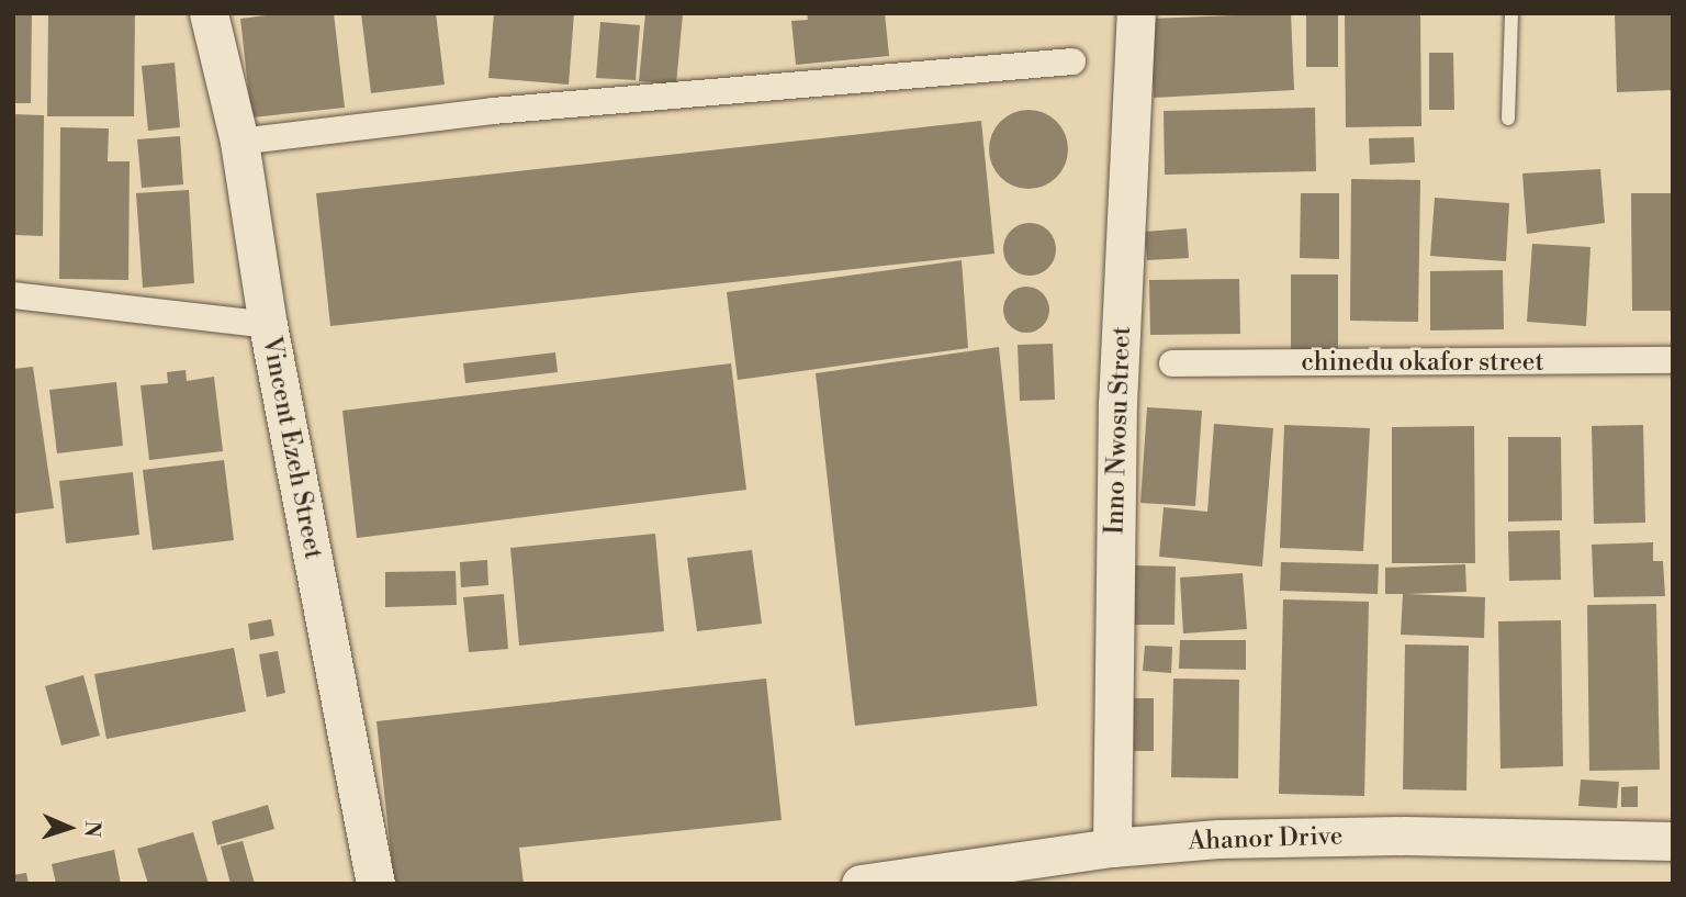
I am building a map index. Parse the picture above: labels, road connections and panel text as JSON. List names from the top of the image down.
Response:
{
  "streets": {
    "street": [
      "chinedu okafor street",
      "Inno Nwosu Street",
      "Vincent Ezeh Street",
      "Ahanor Drive"
    ]
  },
  "crossings": [
    ["Inno Nwosu Street", "Ahanor Drive"]
  ],
  "north": "right"
}
